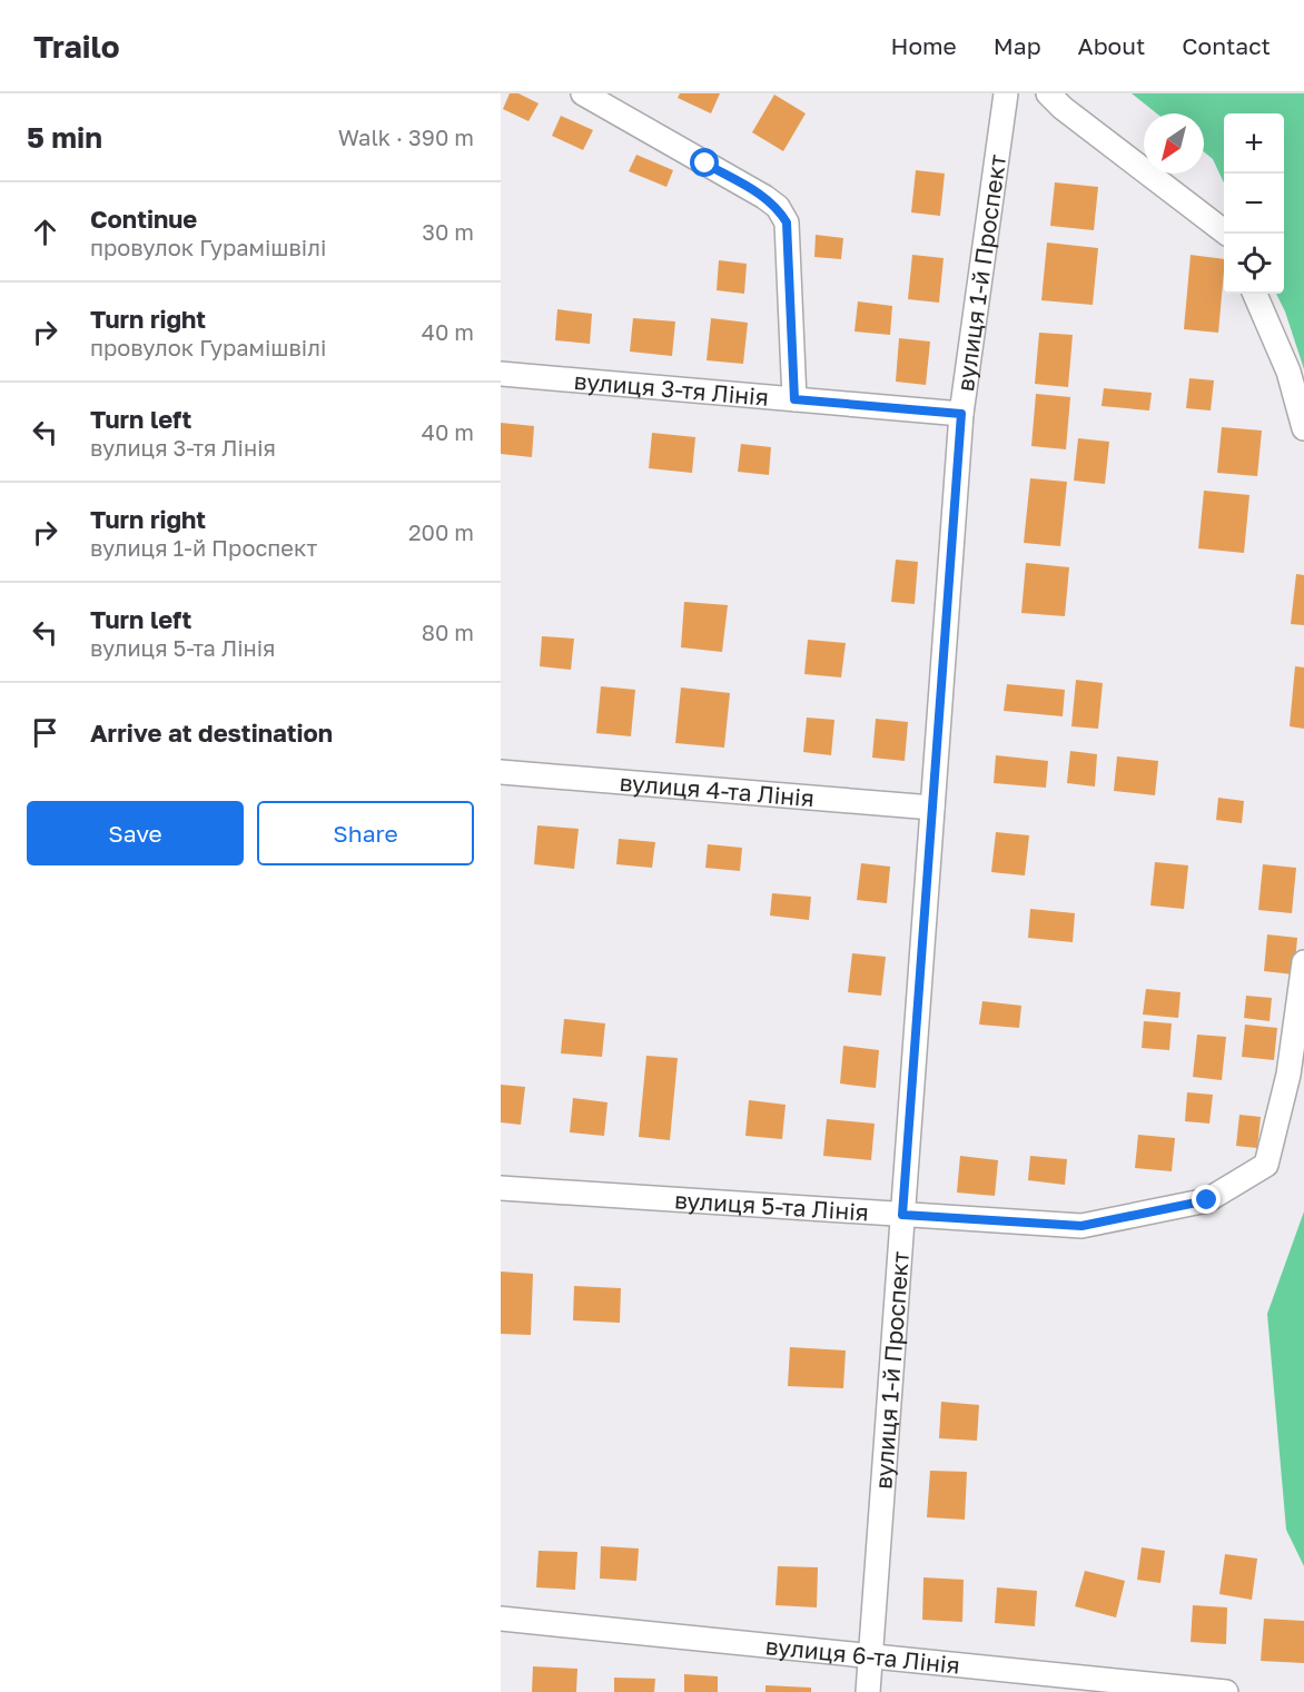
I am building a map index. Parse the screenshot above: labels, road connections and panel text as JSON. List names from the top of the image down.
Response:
{
  "streets": {
    "street": [
      "вулиця 1-й Проспект",
      "вулиця 3-тя Лінія",
      "вулиця 4-та Лінія",
      "вулиця 5-та Лінія",
      "вулиця 6-та Лінія"
    ]
  },
  "crossings": [
    ["вулиця 1-й Проспект", "вулиця 3-тя Лінія"],
    ["вулиця 1-й Проспект", "вулиця 4-та Лінія"],
    ["вулиця 1-й Проспект", "вулиця 5-та Лінія"],
    ["вулиця 1-й Проспект", "вулиця 6-та Лінія"]
  ],
  "north": "bottom left",
  "page": {
    "header": "Trailo",
    "nav": [
      "Home",
      "Map",
      "About",
      "Contact"
    ],
    "heading": ["5 min", "Walk · 390 m"],
    "map_buttons": ["+", "−"],
    "list": [
      ["Continue", "провулок Гурамішвілі", "30 m"],
      ["Turn right", "провулок Гурамішвілі", "40 m"],
      ["Turn left", "вулиця 3-тя Лінія", "40 m"],
      ["Turn right", "вулиця 1-й Проспект", "200 m"],
      ["Turn left", "вулиця 5-та Лінія", "80 m"],
      "Arrive at destination"
    ],
    "buttons": ["Save", "Share"]
  }
}
